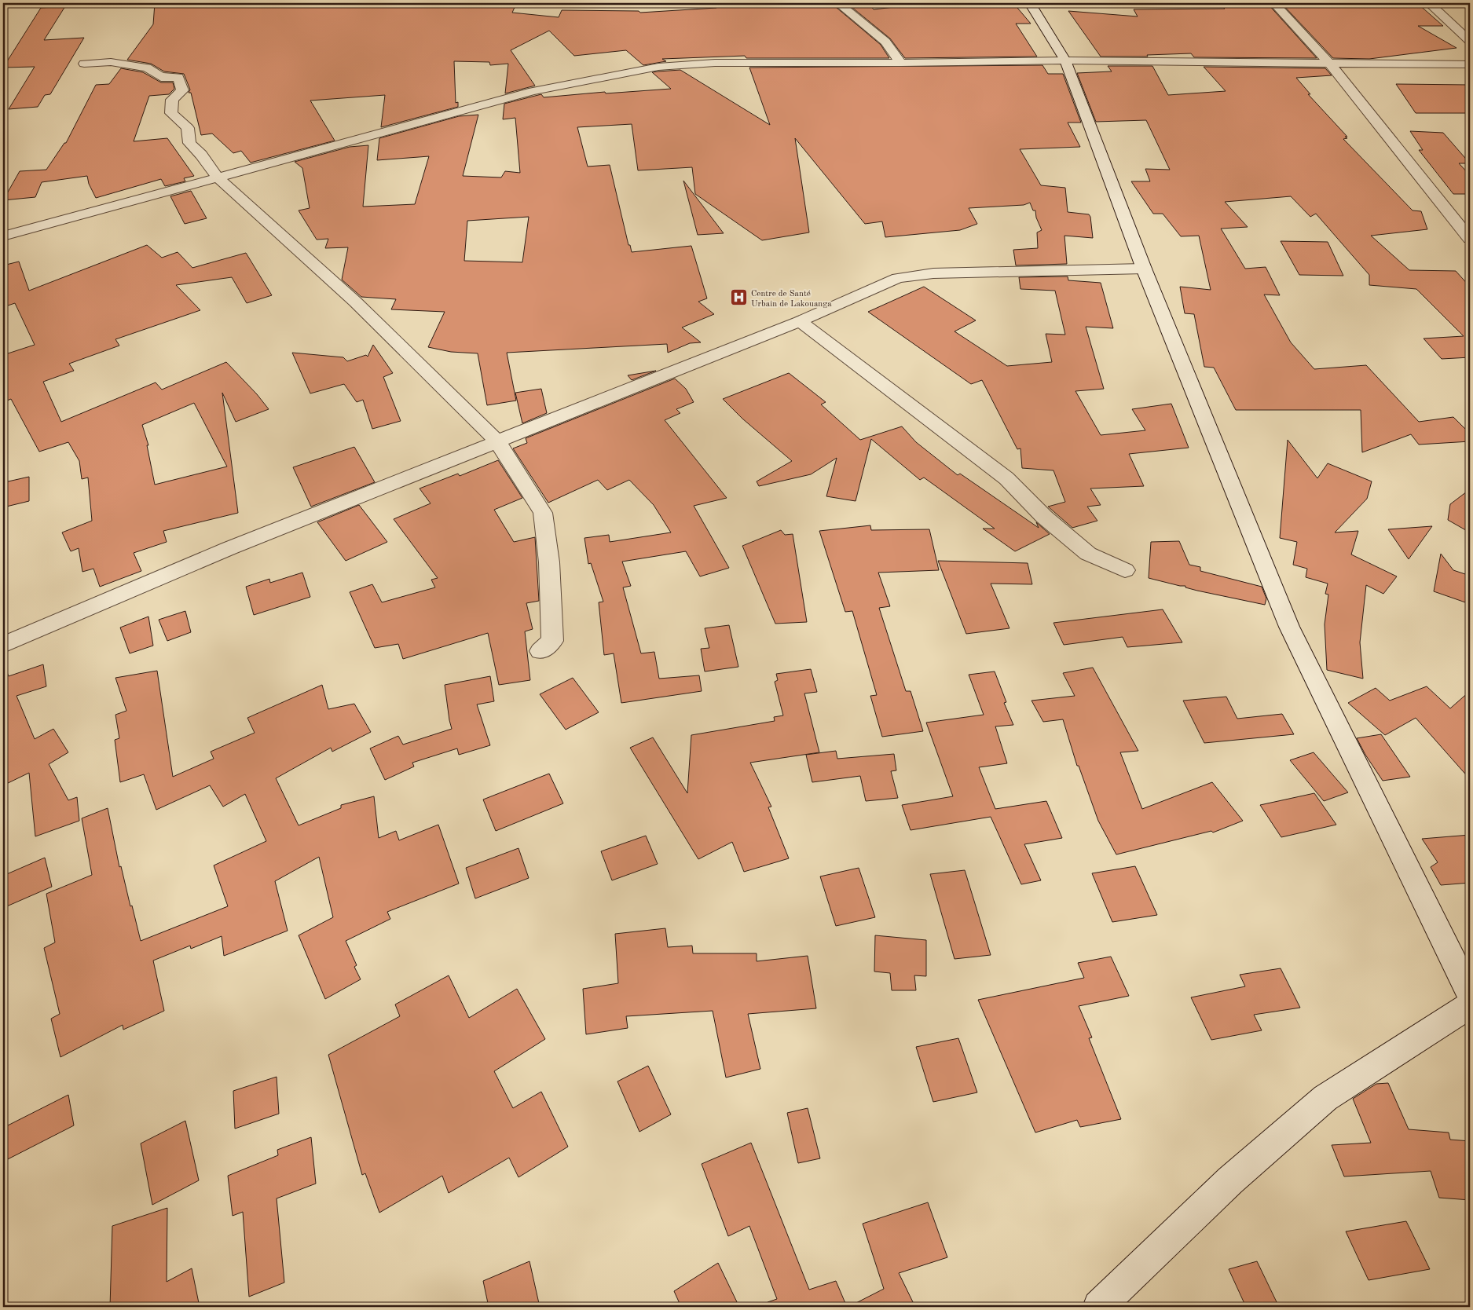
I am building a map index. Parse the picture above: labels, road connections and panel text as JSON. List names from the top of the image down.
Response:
{
  "places": {
    "hospital": ["Centre de Santé Urbain de Lakouanga"]
  }
}
